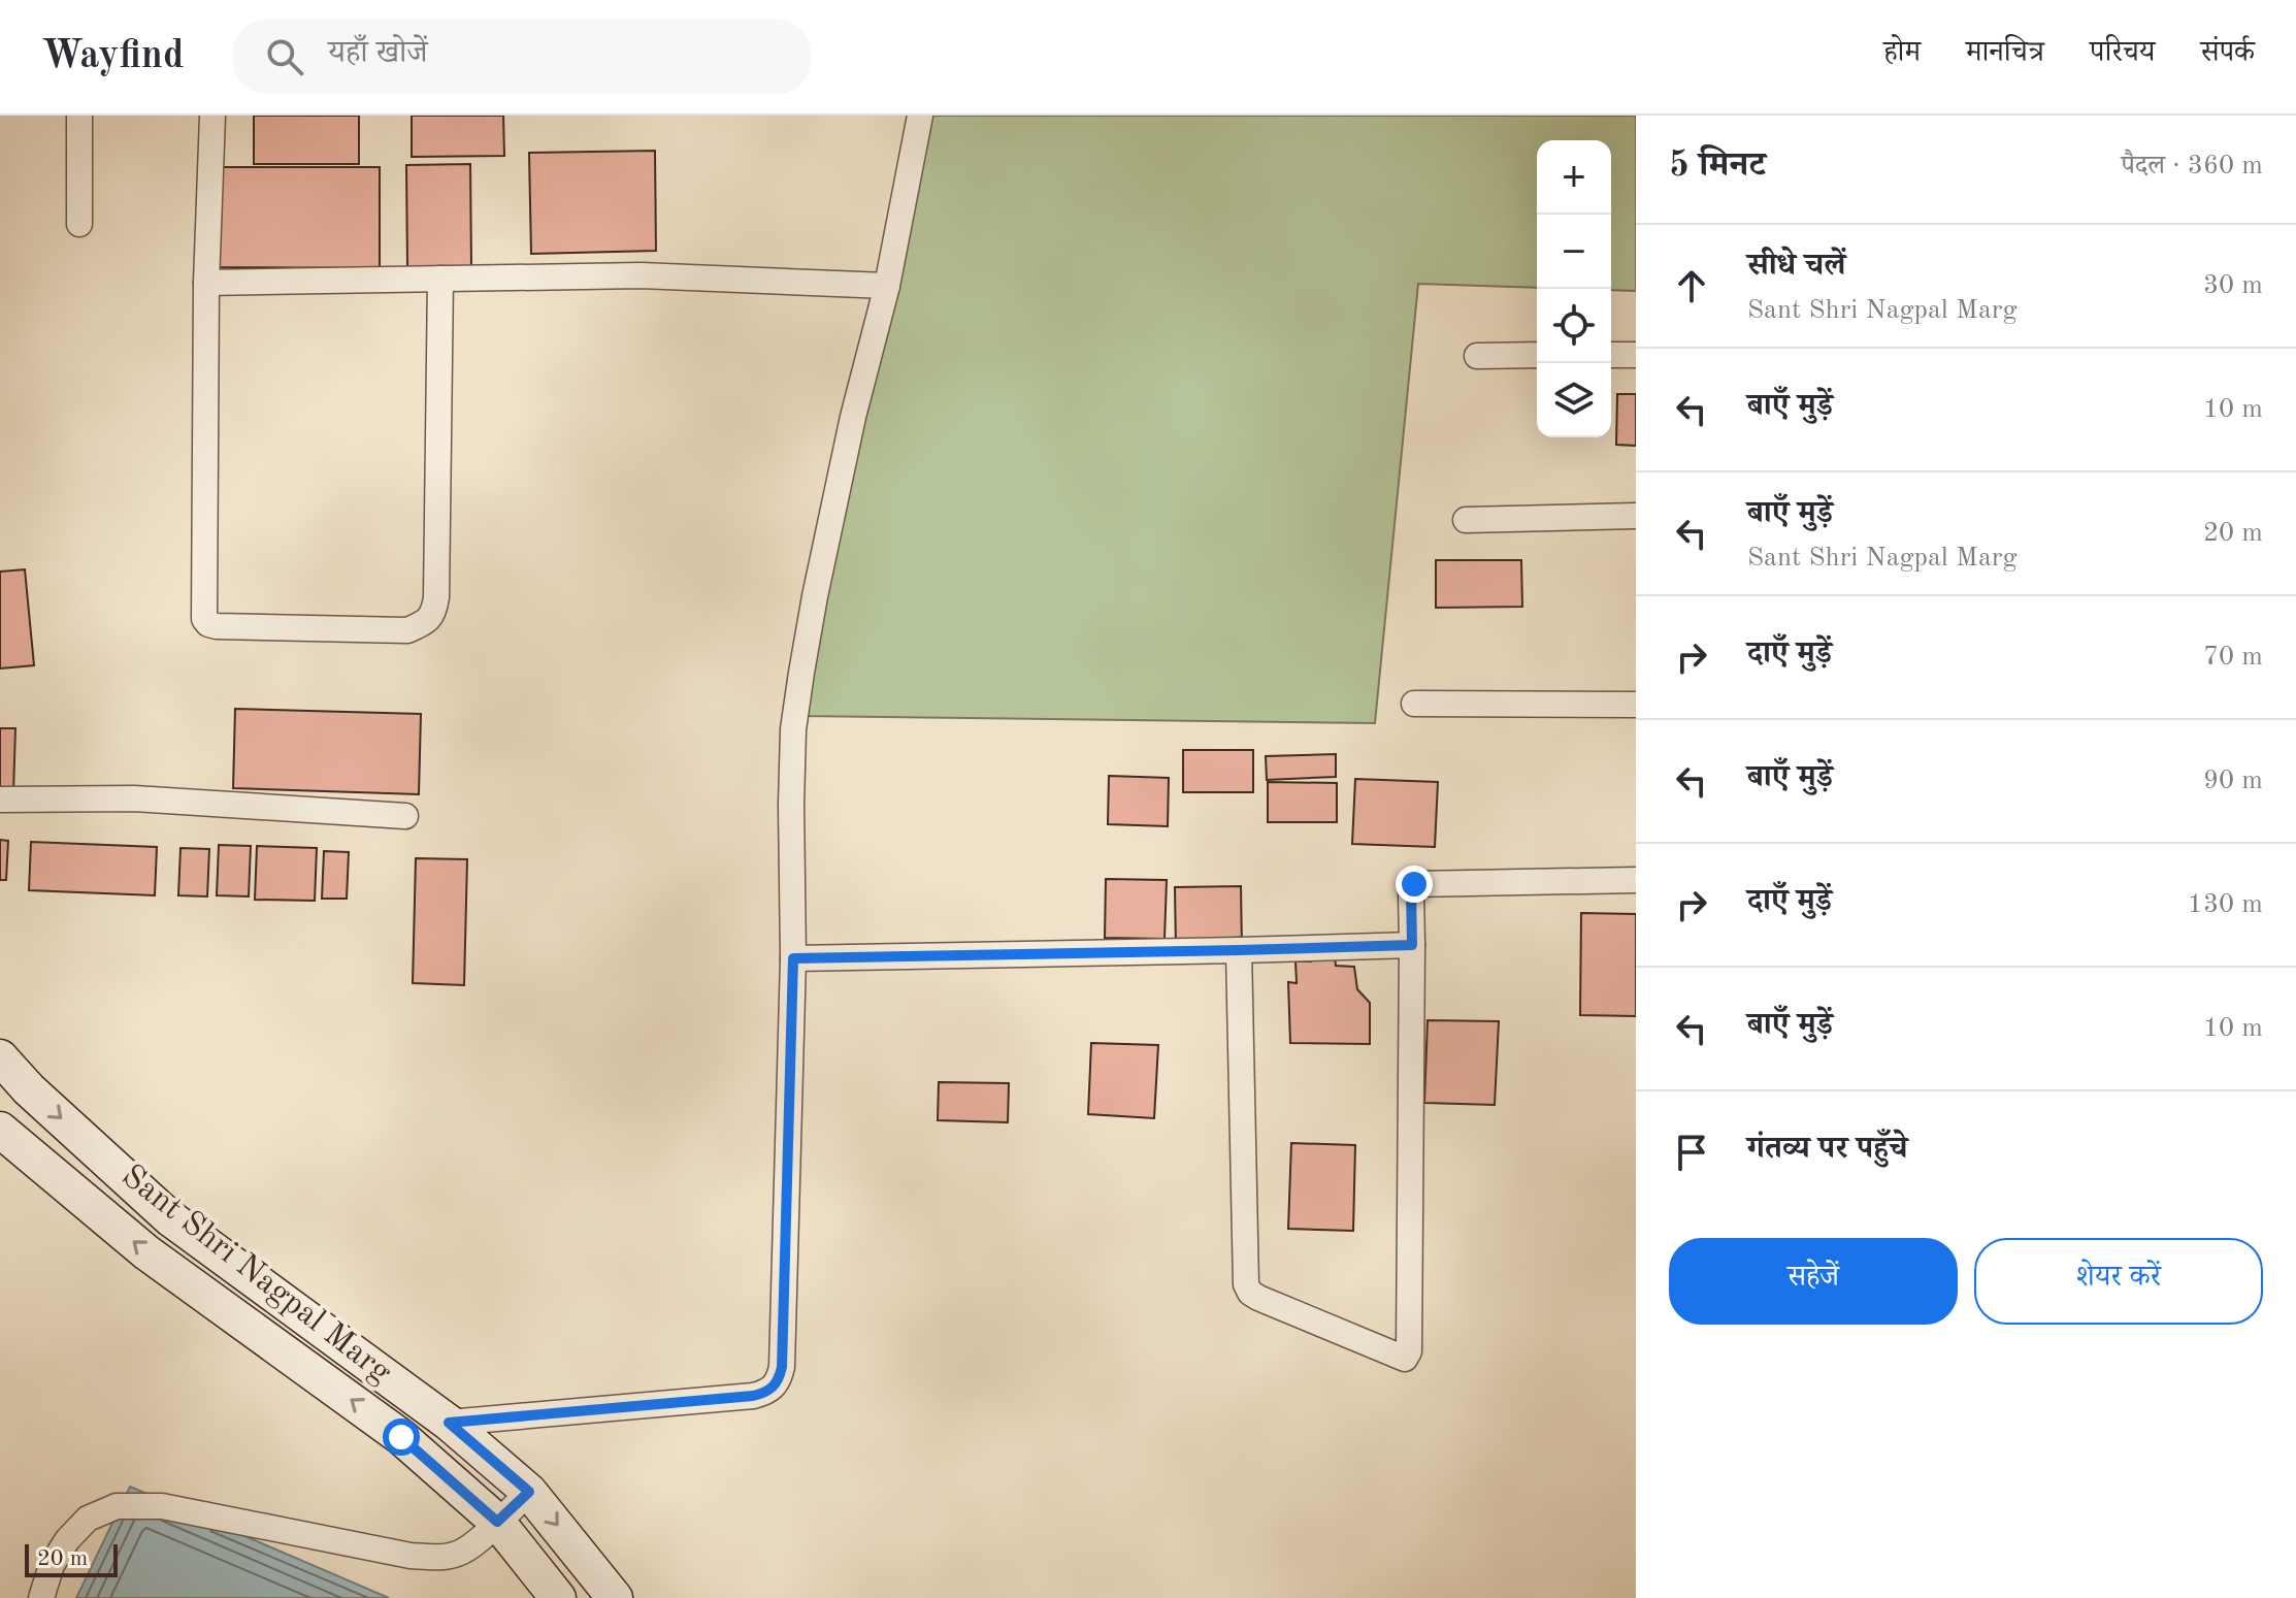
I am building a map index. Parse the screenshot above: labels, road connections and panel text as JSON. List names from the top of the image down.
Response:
{
  "streets": {
    "main road": ["Sant Shri Nagpal Marg"]
  },
  "scale_bar": "20 m",
  "page": {
    "header": "Wayfind",
    "search": "यहाँ खोजें",
    "nav": [
      "होम",
      "मानचित्र",
      "परिचय",
      "संपर्क"
    ],
    "heading": ["5 मिनट", "पैदल · 360 m"],
    "map_buttons": ["+", "−"],
    "list": [
      ["सीधे चलें", "Sant Shri Nagpal Marg", "30 m"],
      ["बाएँ मुड़ें", "10 m"],
      ["बाएँ मुड़ें", "Sant Shri Nagpal Marg", "20 m"],
      ["दाएँ मुड़ें", "70 m"],
      ["बाएँ मुड़ें", "90 m"],
      ["दाएँ मुड़ें", "130 m"],
      ["बाएँ मुड़ें", "10 m"],
      "गंतव्य पर पहुँचे"
    ],
    "buttons": ["सहेजें", "शेयर करें"],
    "scale": "20 m"
  }
}
